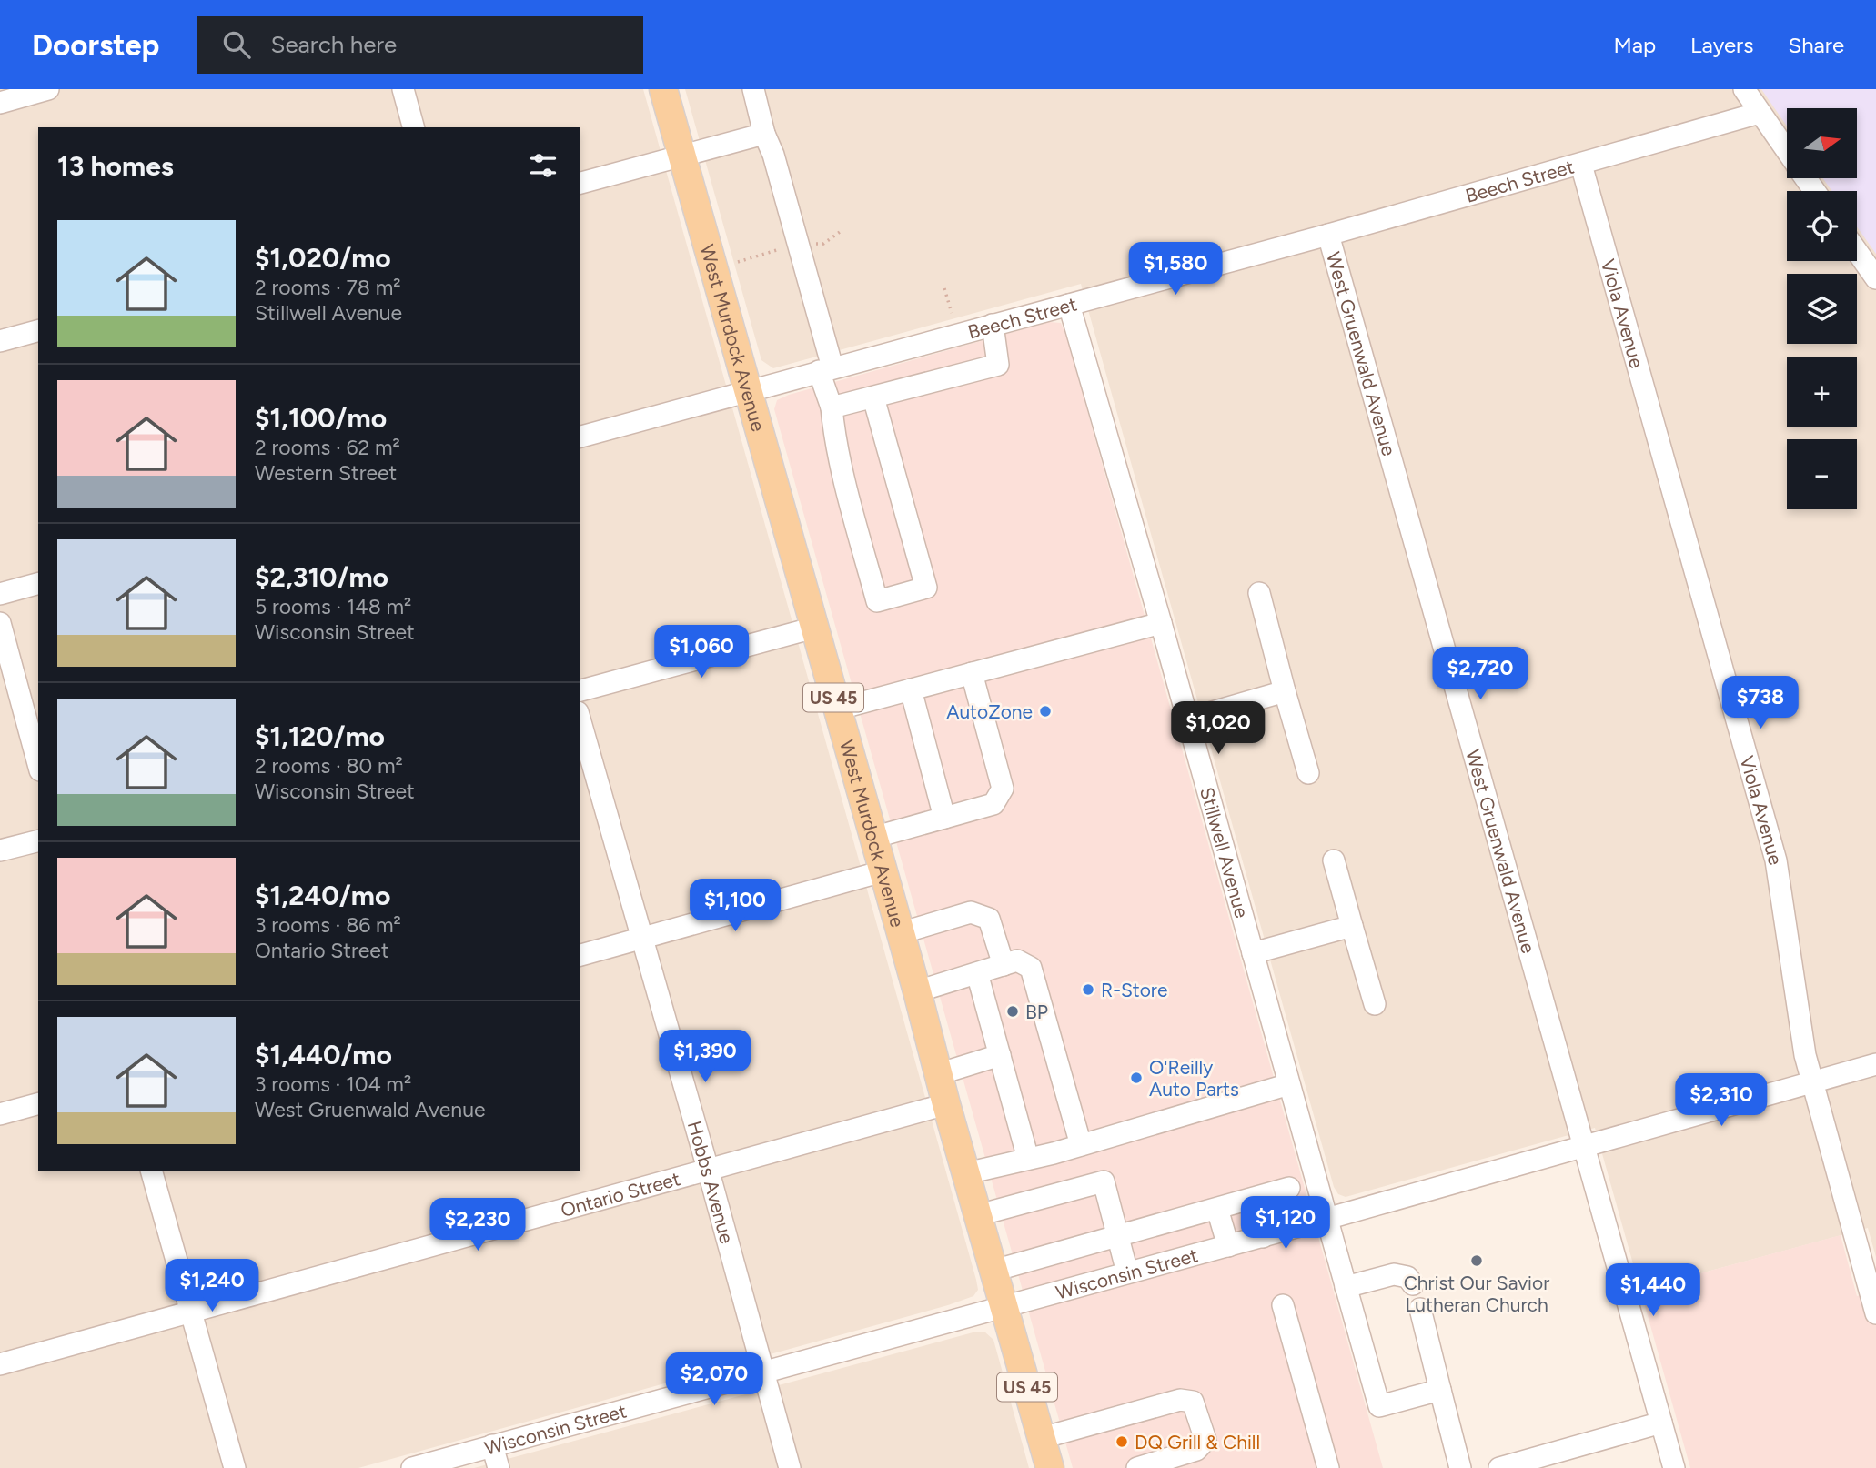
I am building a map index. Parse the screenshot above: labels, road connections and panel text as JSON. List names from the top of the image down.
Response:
{
  "streets": {
    "main road": ["West Murdock Avenue", "US 45"],
    "street": [
      "Beech Street",
      "Viola Avenue",
      "West Gruenwald Avenue",
      "Stillwell Avenue",
      "Hobbs Avenue",
      "Ontario Street",
      "Wisconsin Street"
    ]
  },
  "crossings": [
    ["Beech Street", "Viola Avenue"],
    ["Beech Street", "West Murdock Avenue"],
    ["Beech Street", "West Gruenwald Avenue"],
    ["Beech Street", "Stillwell Avenue"],
    ["Viola Avenue", "Wisconsin Street"],
    ["West Murdock Avenue", "Ontario Street"],
    ["West Murdock Avenue", "Wisconsin Street"],
    ["West Gruenwald Avenue", "Wisconsin Street"],
    ["Stillwell Avenue", "Wisconsin Street"],
    ["Hobbs Avenue", "Ontario Street"],
    ["Hobbs Avenue", "Wisconsin Street"]
  ],
  "places": [
    "AutoZone",
    "R-Store",
    "BP",
    "O'Reilly Auto Parts",
    "Christ Our Savior Lutheran Church",
    "DQ Grill & Chill"
  ],
  "north": "right",
  "page": {
    "header": "Doorstep",
    "search": "Search here",
    "nav": ["Map", "Layers", "Share"],
    "map_buttons": ["+", "−"],
    "heading": "13 homes",
    "list": [
      {
        "name": "$1,020/mo",
        "note": "2 rooms · 78 m² · Stillwell Avenue"
      },
      {
        "name": "$1,100/mo",
        "note": "2 rooms · 62 m² · Western Street"
      },
      {
        "name": "$2,310/mo",
        "note": "5 rooms · 148 m² · Wisconsin Street"
      },
      {
        "name": "$1,120/mo",
        "note": "2 rooms · 80 m² · Wisconsin Street"
      },
      {
        "name": "$1,240/mo",
        "note": "3 rooms · 86 m² · Ontario Street"
      },
      {
        "name": "$1,440/mo",
        "note": "3 rooms · 104 m² · West Gruenwald Avenue"
      }
    ],
    "price": [
      "$1,580",
      "$1,060",
      "$2,720",
      "$738",
      "$1,020",
      "$1,100",
      "$1,390",
      "$2,310",
      "$1,120",
      "$2,230",
      "$1,240",
      "$1,440",
      "$2,070"
    ]
  }
}
